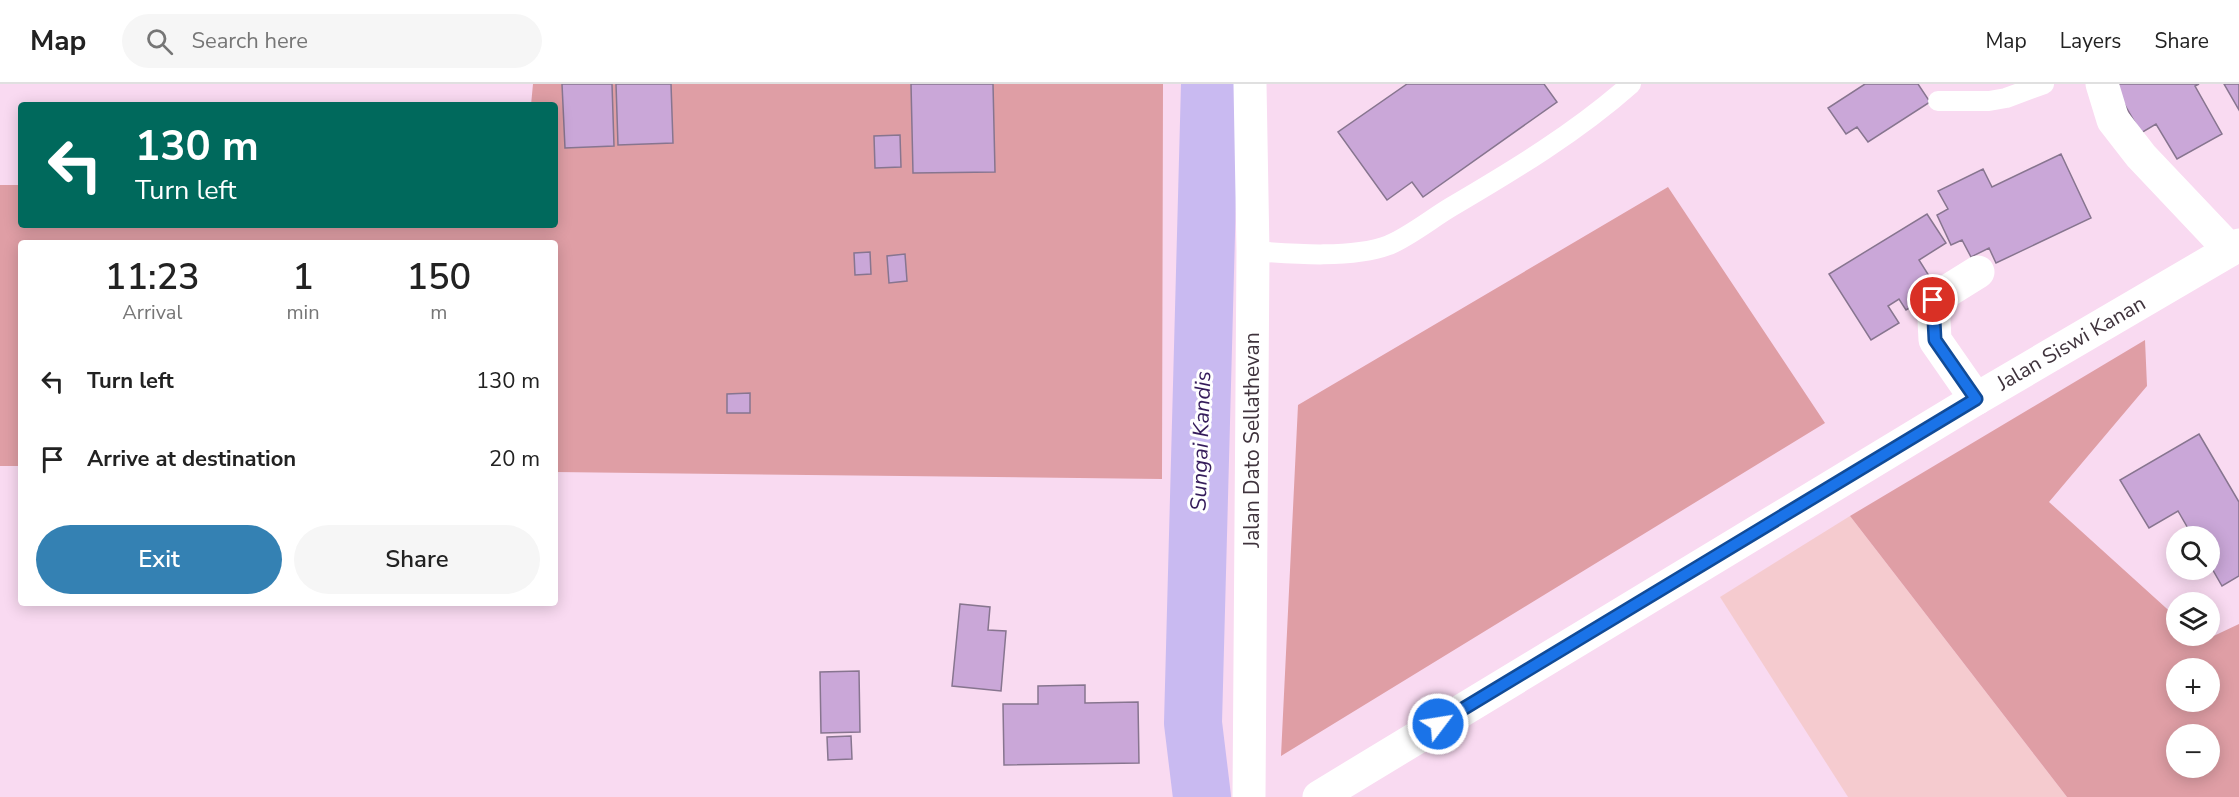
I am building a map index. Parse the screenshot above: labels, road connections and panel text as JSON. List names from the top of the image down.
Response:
{
  "streets": {
    "street": ["Jalan Siswi Kanan", "Jalan Dato Sellathevan"]
  },
  "water": ["Sungai Kandis"],
  "page": {
    "header": "Map",
    "search": "Search here",
    "nav": ["Map", "Layers", "Share"],
    "turn": ["130 m", "Turn left"],
    "eta": [
      "11:23",
      "Arrival",
      "1",
      "min",
      "150",
      "m"
    ],
    "list": [
      {
        "name": "Turn left",
        "value": "130 m"
      },
      {
        "name": "Arrive at destination",
        "value": "20 m"
      }
    ],
    "buttons": ["Exit", "Share"],
    "map_buttons": ["+", "−"]
  }
}
